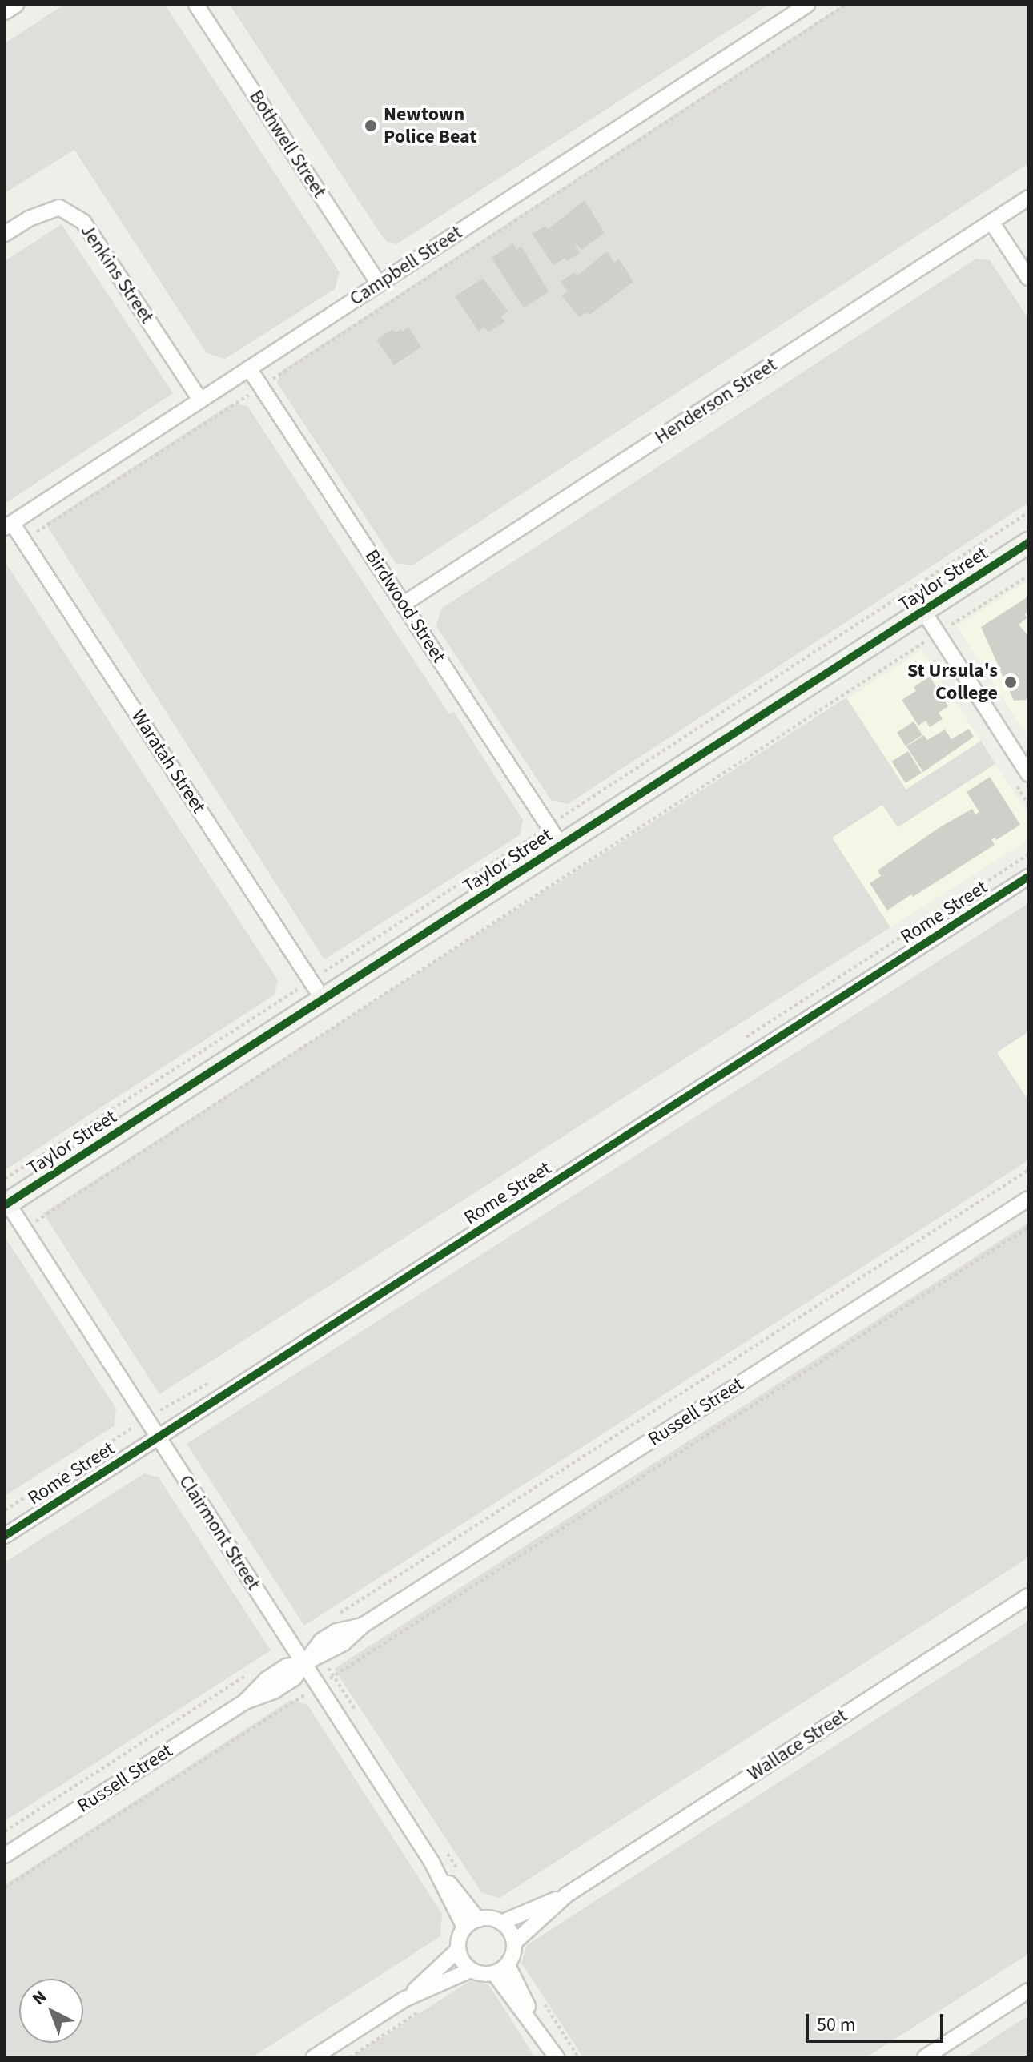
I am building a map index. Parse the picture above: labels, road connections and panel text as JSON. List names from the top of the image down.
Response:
{
  "streets": {
    "street": [
      "Bothwell Street",
      "Campbell Street",
      "Jenkins Street",
      "Henderson Street",
      "Taylor Street",
      "Birdwood Street",
      "Waratah Street",
      "Rome Street",
      "Russell Street",
      "Clairmont Street",
      "Wallace Street"
    ]
  },
  "crossings": [
    ["Bothwell Street", "Campbell Street"],
    ["Campbell Street", "Jenkins Street"],
    ["Campbell Street", "Birdwood Street"],
    ["Campbell Street", "Waratah Street"],
    ["Henderson Street", "Birdwood Street"],
    ["Taylor Street", "Birdwood Street"],
    ["Taylor Street", "Waratah Street"],
    ["Taylor Street", "Clairmont Street"],
    ["Rome Street", "Clairmont Street"],
    ["Russell Street", "Clairmont Street"],
    ["Clairmont Street", "Wallace Street"]
  ],
  "places": ["Newtown Police Beat", "St Ursula's College"],
  "scale_bar": "50 m",
  "north": "top left"
}
